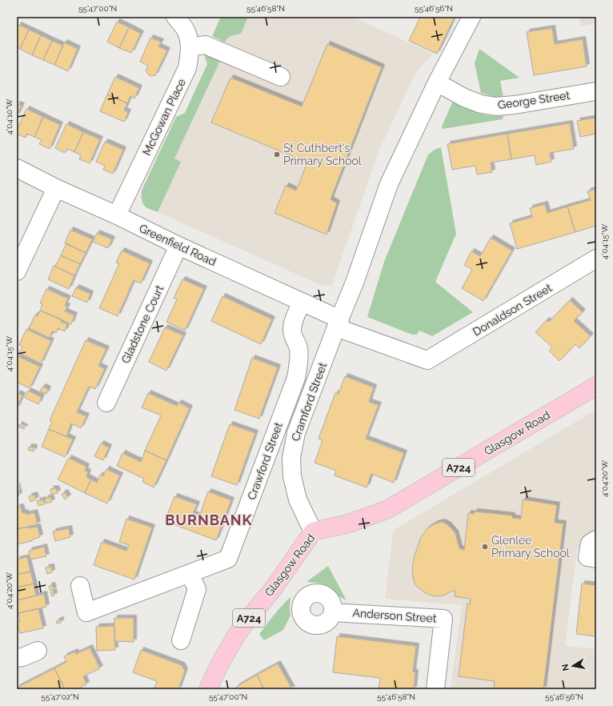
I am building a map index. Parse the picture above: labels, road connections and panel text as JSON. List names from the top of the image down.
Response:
{
  "streets": {
    "main road": ["Glasgow Road", "A724"],
    "street": [
      "George Street",
      "McGowan Place",
      "Greenfield Road",
      "Donaldson Street",
      "Gladstone Court",
      "Cramford Street",
      "Crawford Street",
      "Anderson Street"
    ]
  },
  "crossings": [
    ["George Street", "Cramford Street"],
    ["McGowan Place", "Greenfield Road"],
    ["Greenfield Road", "Donaldson Street"],
    ["Greenfield Road", "Gladstone Court"],
    ["Greenfield Road", "Cramford Street"],
    ["Greenfield Road", "Crawford Street"],
    ["Cramford Street", "Glasgow Road"]
  ],
  "districts": ["BURNBANK"],
  "places": ["St Cuthbert's Primary School", "Glenlee Primary School"],
  "north": "left",
  "coordinates": [
    "55°47'00\"N",
    "55°46'58\"N",
    "55°46'56\"N",
    "4°04'10\"W",
    "4°04'15\"W",
    "4°04'20\"W",
    "55°47'02\"N"
  ]
}
